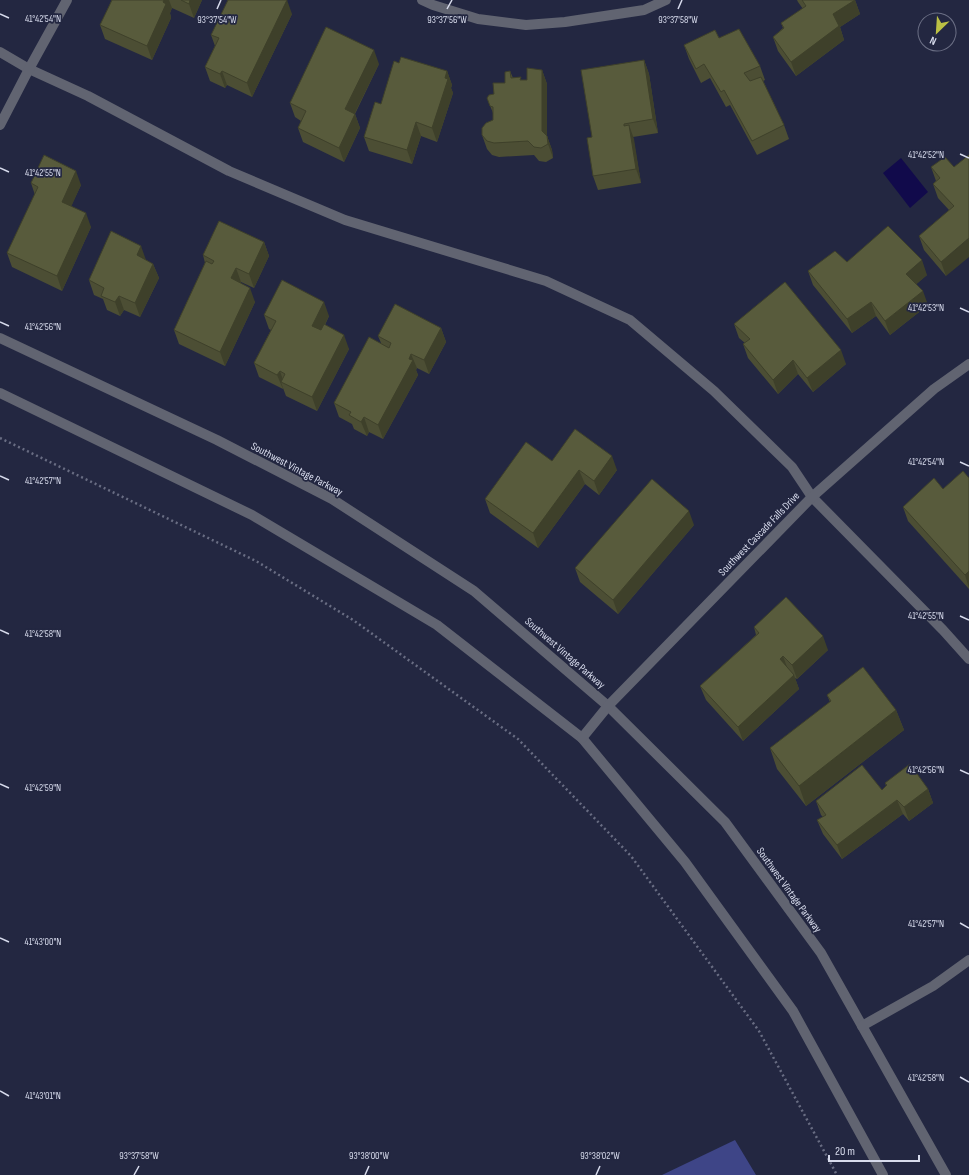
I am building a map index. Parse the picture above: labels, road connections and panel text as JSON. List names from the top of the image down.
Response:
{
  "streets": {
    "street": ["Southwest Vintage Parkway", "Southwest Cascade Falls Drive"]
  },
  "crossings": [
    ["Southwest Vintage Parkway", "Southwest Cascade Falls Drive"]
  ],
  "scale_bar": "20 m",
  "north": "bottom left",
  "coordinates": [
    "41°42'54\"N",
    "93°37'54\"W",
    "93°37'56\"W",
    "93°37'58\"W",
    "41°42'52\"N",
    "41°42'55\"N",
    "41°42'53\"N",
    "41°42'56\"N",
    "41°42'57\"N",
    "41°42'58\"N",
    "41°42'59\"N",
    "41°43'00\"N",
    "41°43'01\"N",
    "93°38'00\"W",
    "93°38'02\"W"
  ]
}
